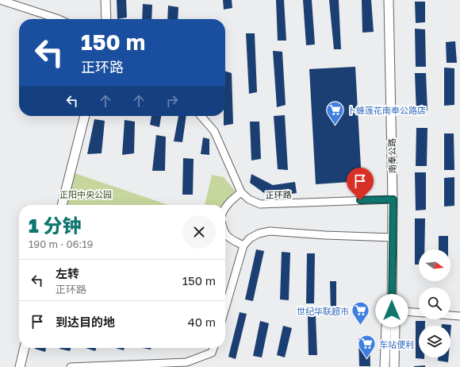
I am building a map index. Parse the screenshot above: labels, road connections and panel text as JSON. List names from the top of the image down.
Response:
{
  "streets": {
    "main road": ["南奉公路"],
    "street": ["正环路"]
  },
  "crossings": [
    ["南奉公路", "正环路"]
  ],
  "parks": ["正阳中央公园"],
  "places": {
    "supermarket": ["卜蜂莲花南奉公路店", "世纪华联超市", "车站便利"]
  },
  "north": "right",
  "page": {
    "turn": ["150 m", "正环路"],
    "heading": ["1 分钟", "190 m · 06:19"],
    "list": [
      {
        "name": "左转",
        "note": "正环路",
        "value": "150 m"
      },
      {
        "name": "到达目的地",
        "value": "40 m"
      }
    ]
  }
}
